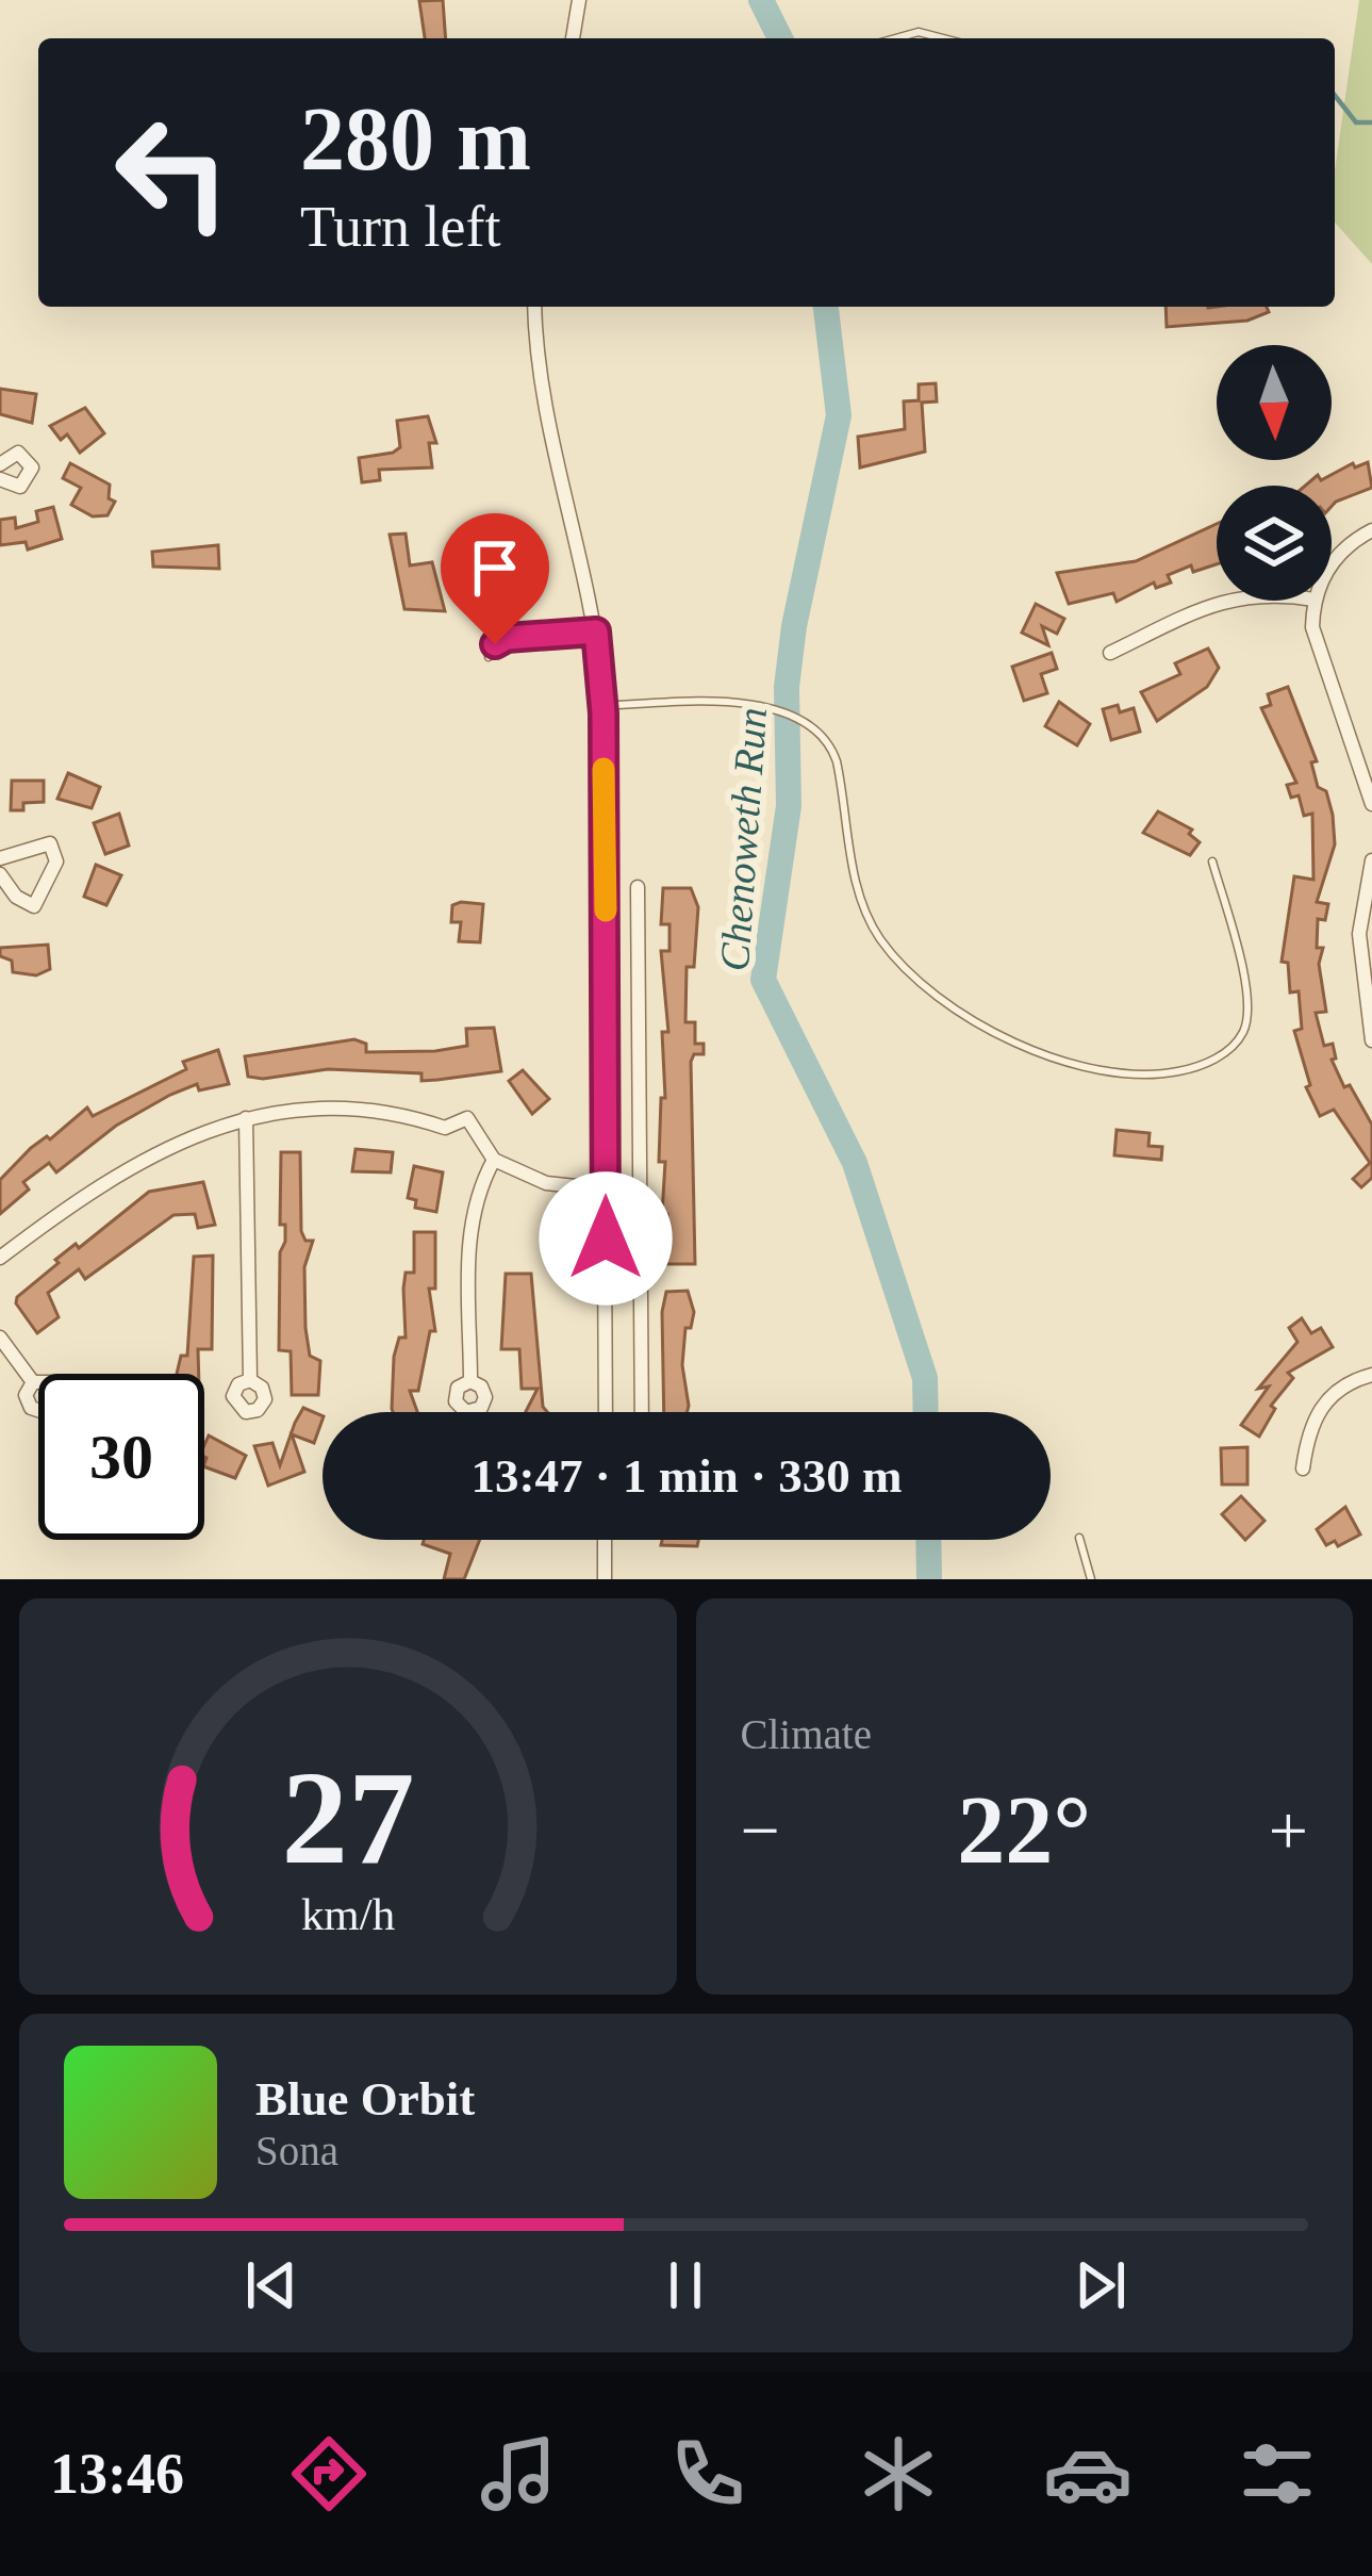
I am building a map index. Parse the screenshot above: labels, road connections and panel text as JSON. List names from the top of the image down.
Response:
{
  "water": ["Chenoweth Run"],
  "north": "bottom",
  "page": {
    "turn": ["280 m", "Turn left"],
    "limit": "30",
    "trip": "13:47 · 1 min · 330 m",
    "tile": "Climate",
    "heat": ["−", "22°", "+"],
    "song": ["Blue Orbit", "Sona"],
    "tabs": "13:46",
    "gauge": ["27", "km/h"]
  }
}
